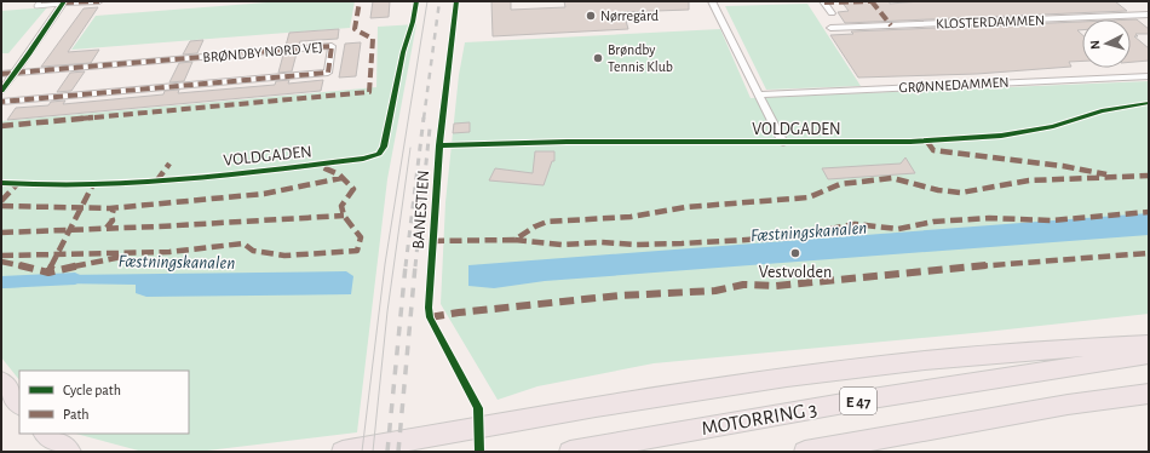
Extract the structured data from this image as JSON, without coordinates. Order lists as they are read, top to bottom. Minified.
{"streets":{"highway":["E 47","MOTORRING 3"],"street":["KLOSTERDAMMEN","BRØNDBY NORD VEJ","GRØNNEDAMMEN"],"cycle path":["VOLDGADEN","BANESTIEN"]},"water":["Fæstningskanalen"],"places":["Nørregård","Brøndby Tennis Klub","Vestvolden"],"legend":["Cycle path","Path"],"north":"left"}
